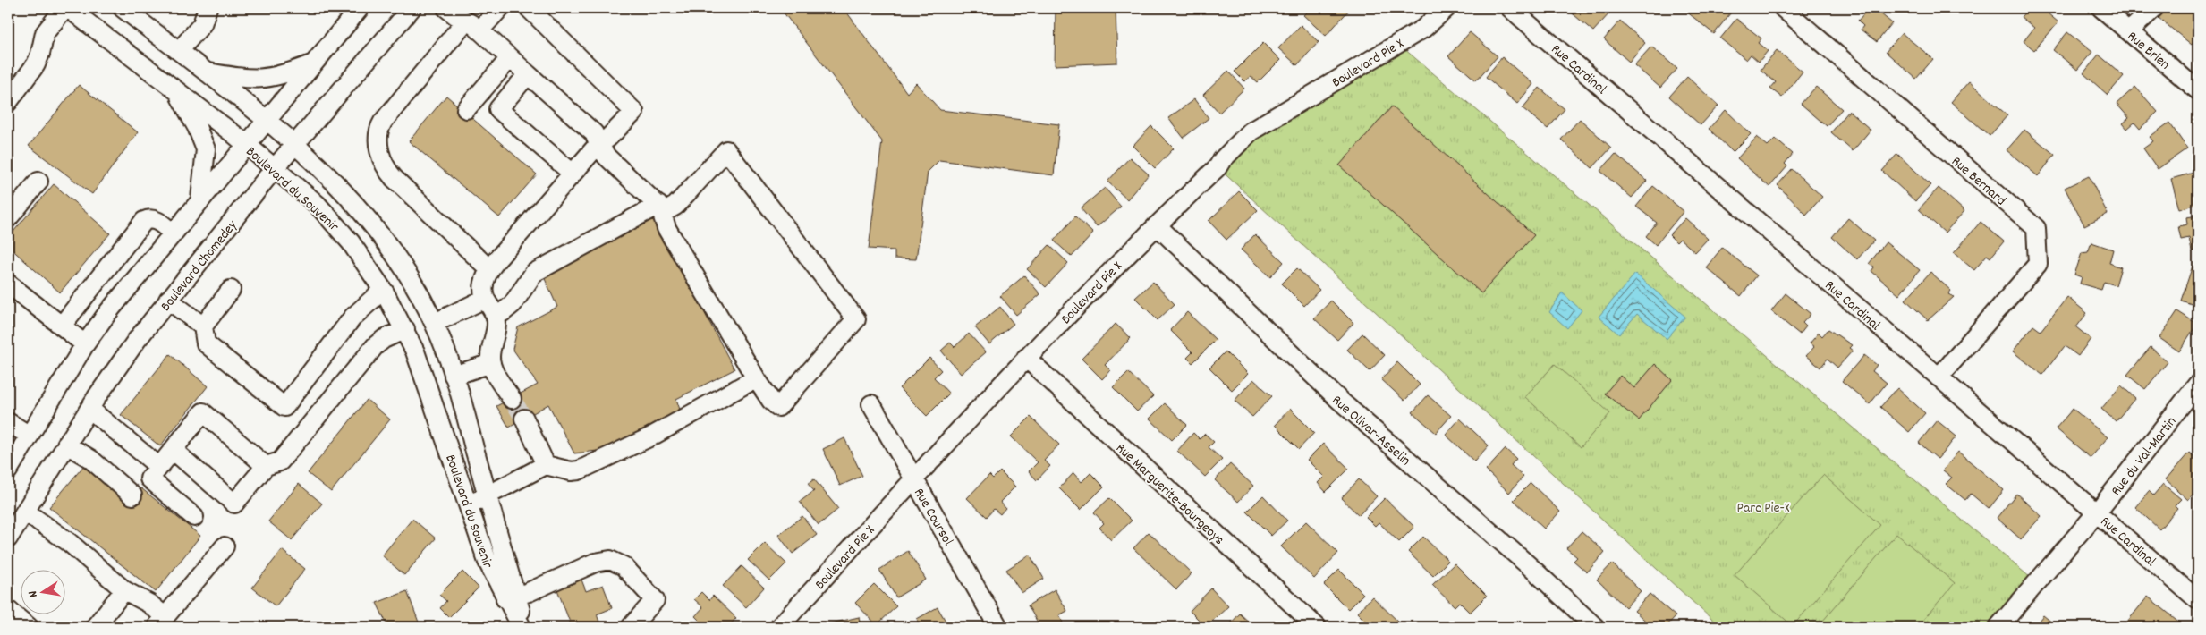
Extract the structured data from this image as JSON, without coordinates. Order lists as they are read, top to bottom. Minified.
{"streets":{"street":["Rue Brien","Boulevard Pie X","Rue Cardinal","Rue Bernard","Boulevard du Souvenir","Boulevard Chomedey","Rue Olivar-Asselin","Rue du Val-Martin","Rue Marguerite-Bourgeoys","Rue Coursol"]},"crossings":[["Boulevard Pie X","Rue Olivar-Asselin"],["Boulevard Pie X","Rue Marguerite-Bourgeoys"],["Boulevard Pie X","Rue Coursol"],["Rue Cardinal","Rue Bernard"],["Rue Cardinal","Rue du Val-Martin"],["Boulevard du Souvenir","Boulevard Chomedey"]],"parks":["Parc Pie-X"],"north":"left"}
